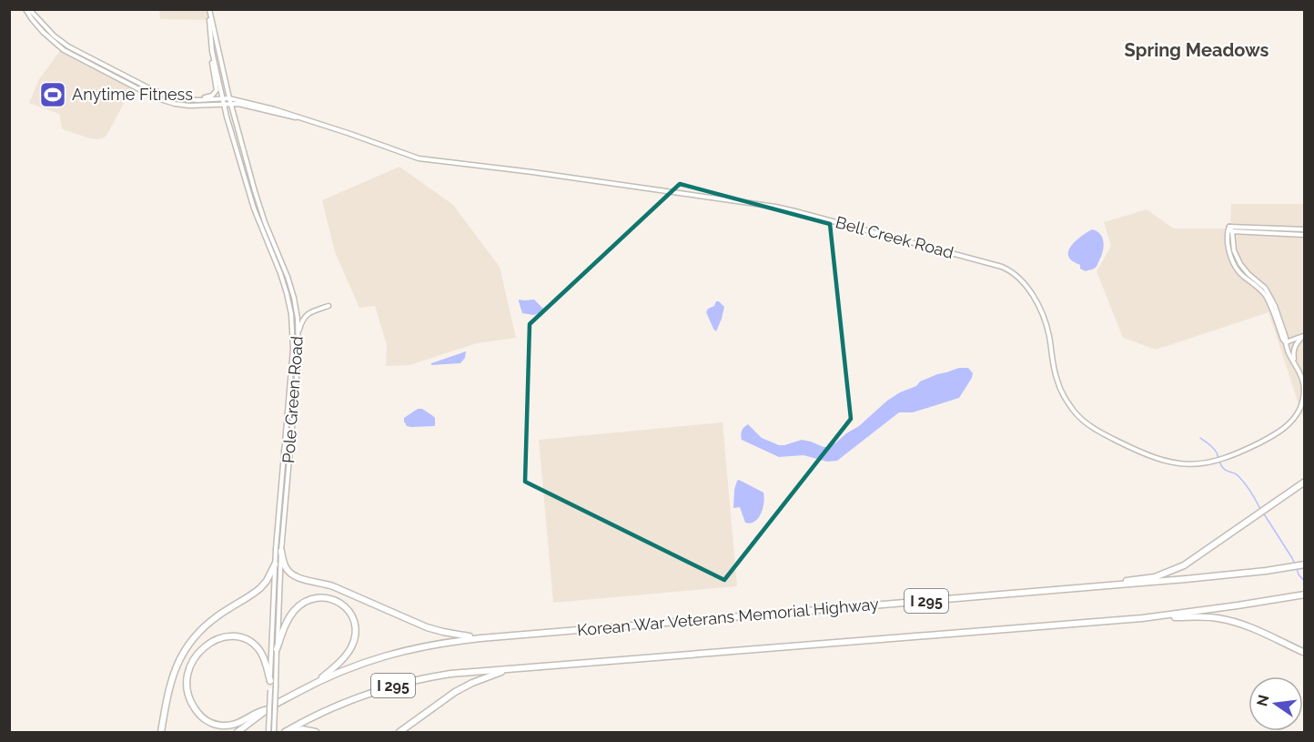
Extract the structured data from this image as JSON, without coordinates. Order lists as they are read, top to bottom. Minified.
{"streets":{"highway":["I 295","Korean War Veterans Memorial Highway"],"street":["Bell Creek Road","Pole Green Road"]},"crossings":[["Bell Creek Road","Pole Green Road"]],"districts":["Spring Meadows"],"places":{"sports":["Anytime Fitness"]},"north":"left"}
